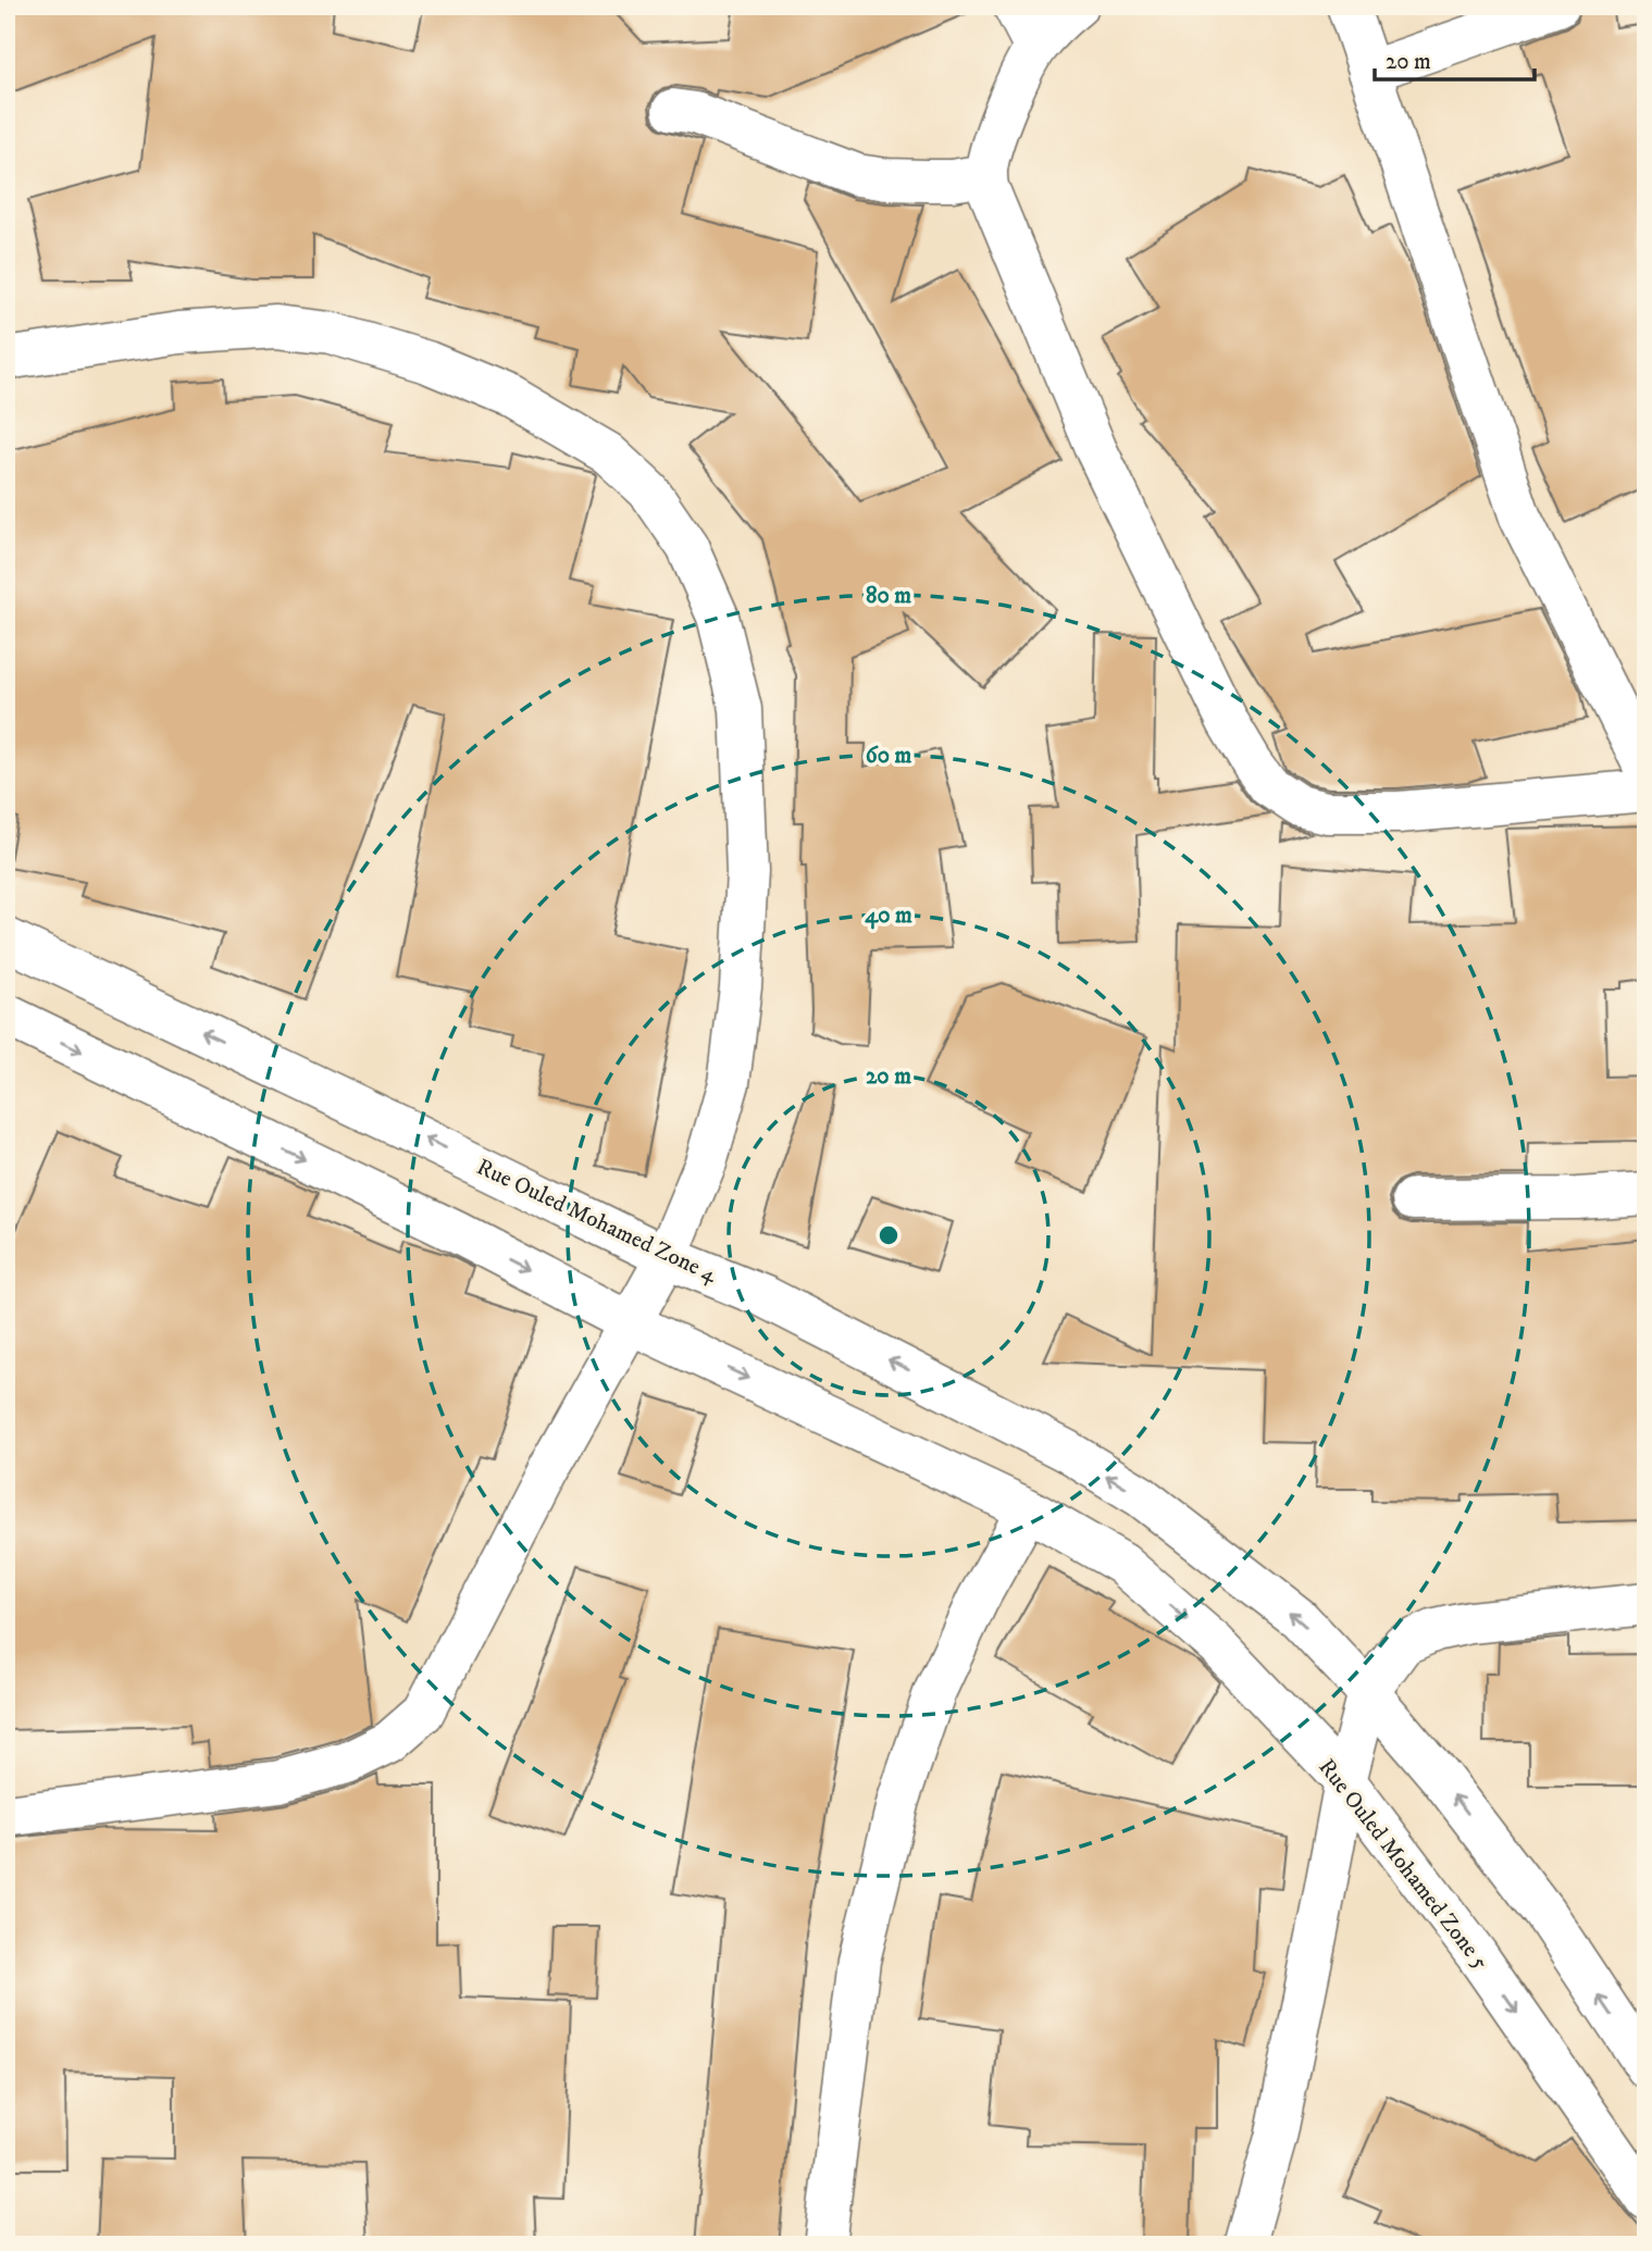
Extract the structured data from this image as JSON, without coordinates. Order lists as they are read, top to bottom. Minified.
{"streets":{"street":["Rue Ouled Mohamed Zone 4","Rue Ouled Mohamed Zone 5"]},"scale_bar":"20 m","rings":["80 m","60 m","40 m","20 m"]}
